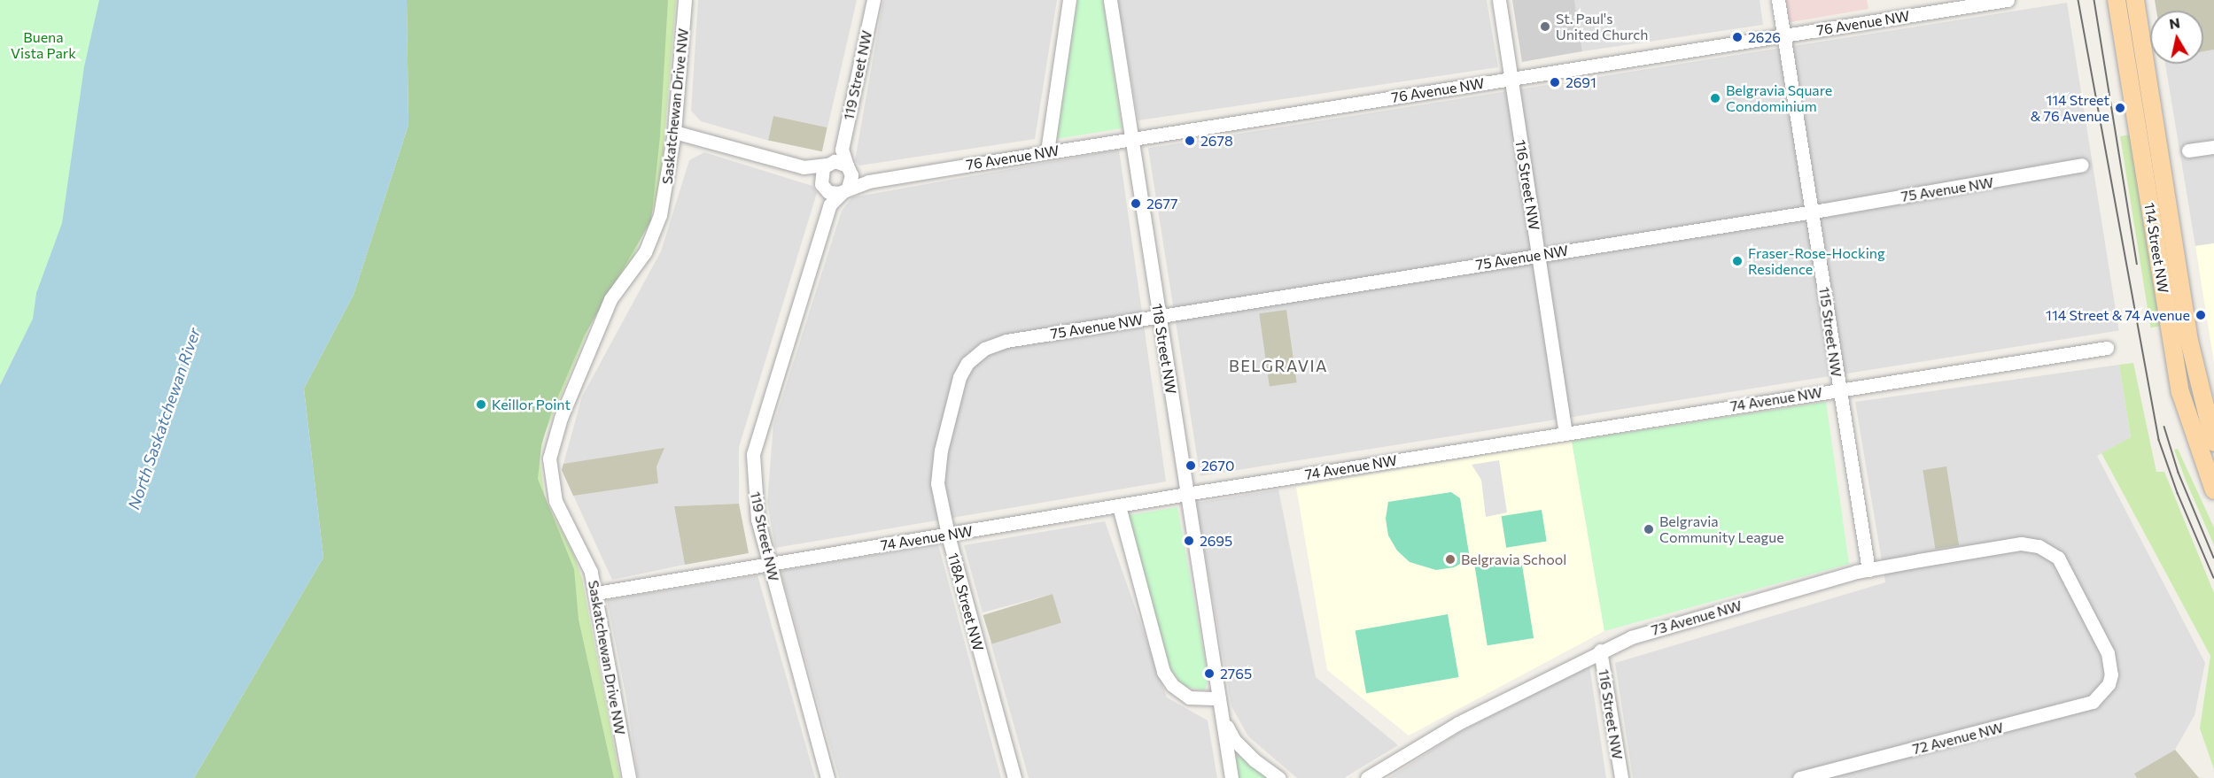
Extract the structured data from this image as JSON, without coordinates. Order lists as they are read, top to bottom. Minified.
{"streets":{"main road":["114 Street NW"],"street":["76 Avenue NW","119 Street NW","Saskatchewan Drive NW","116 Street NW","75 Avenue NW","115 Street NW","118 Street NW","74 Avenue NW","118A Street NW","73 Avenue NW","72 Avenue NW"]},"crossings":[["76 Avenue NW","119 Street NW"],["76 Avenue NW","116 Street NW"],["76 Avenue NW","115 Street NW"],["76 Avenue NW","118 Street NW"],["119 Street NW","74 Avenue NW"],["Saskatchewan Drive NW","74 Avenue NW"],["116 Street NW","75 Avenue NW"],["116 Street NW","74 Avenue NW"],["116 Street NW","73 Avenue NW"],["75 Avenue NW","115 Street NW"],["75 Avenue NW","118 Street NW"],["75 Avenue NW","118A Street NW"],["115 Street NW","74 Avenue NW"],["115 Street NW","73 Avenue NW"],["118 Street NW","74 Avenue NW"],["74 Avenue NW","118A Street NW"],["73 Avenue NW","72 Avenue NW"]],"districts":["BELGRAVIA"],"water":["North Saskatchewan River"],"parks":["Buena Vista Park"],"places":["St. Paul's United Church","2626","2691","Belgravia Square Condominium","114 Street & 76 Avenue","2678","2677","Fraser-Rose-Hocking Residence","114 Street & 74 Avenue","Keillor Point","2670","Belgravia Community League","2695","Belgravia School","2765"],"north":"top"}
